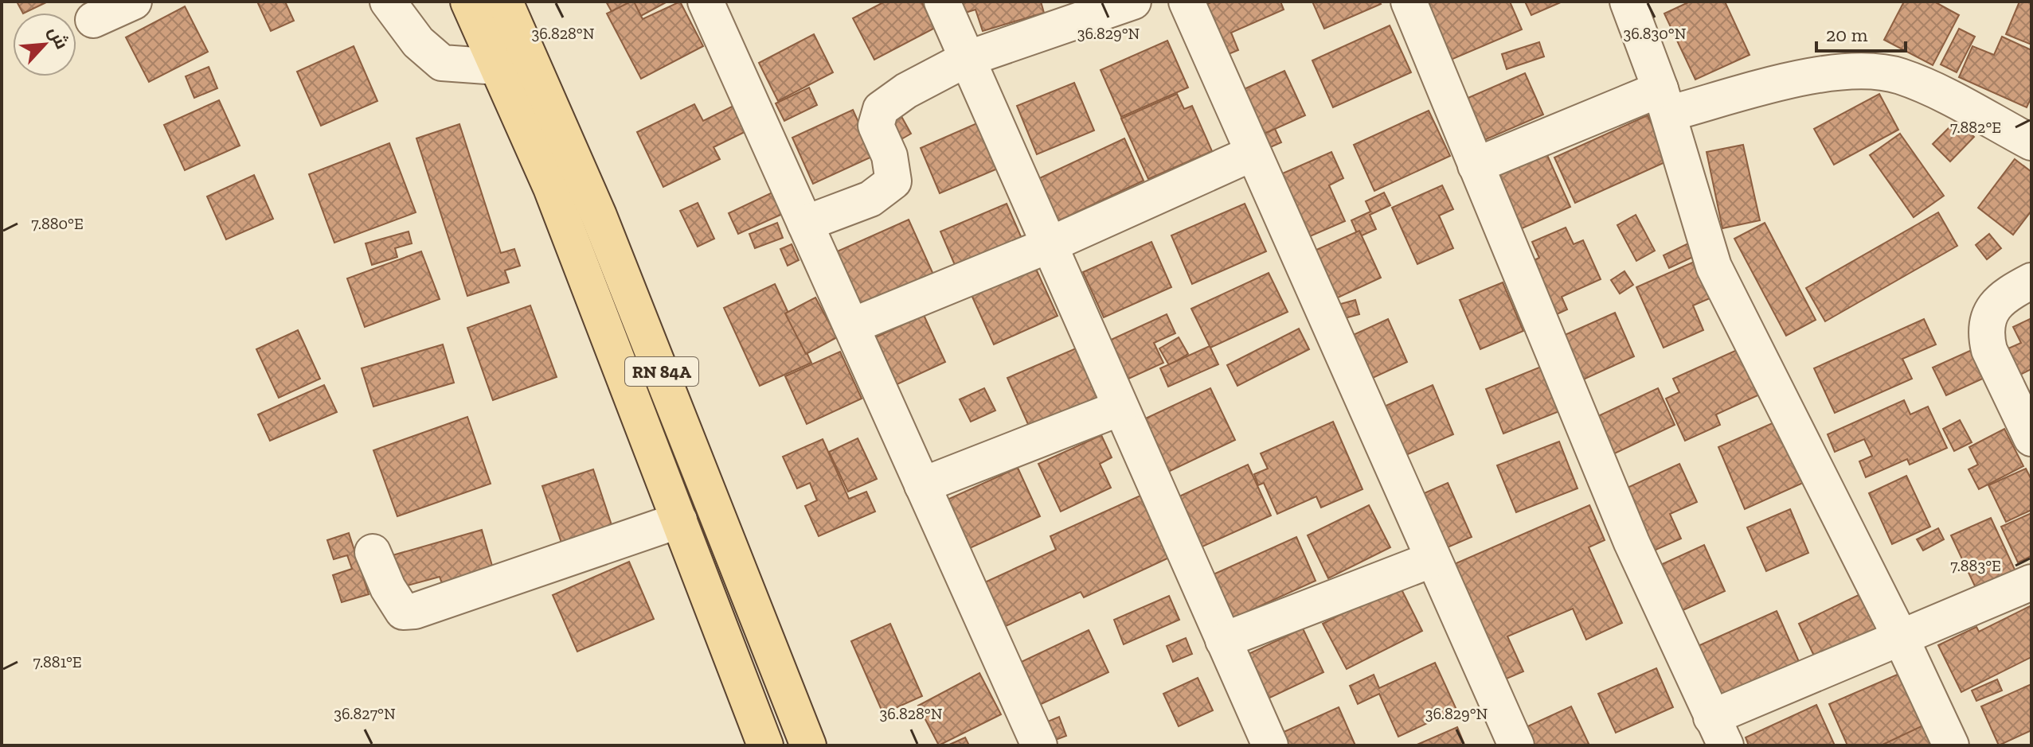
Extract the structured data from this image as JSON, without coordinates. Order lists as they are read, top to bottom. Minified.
{"streets":{"main road":["RN 84A"]},"scale_bar":"20 m","north":"top right","coordinates":["36.828°N","36.829°N","36.830°N","7.882°E","7.880°E","7.883°E","7.881°E","36.827°N"]}
